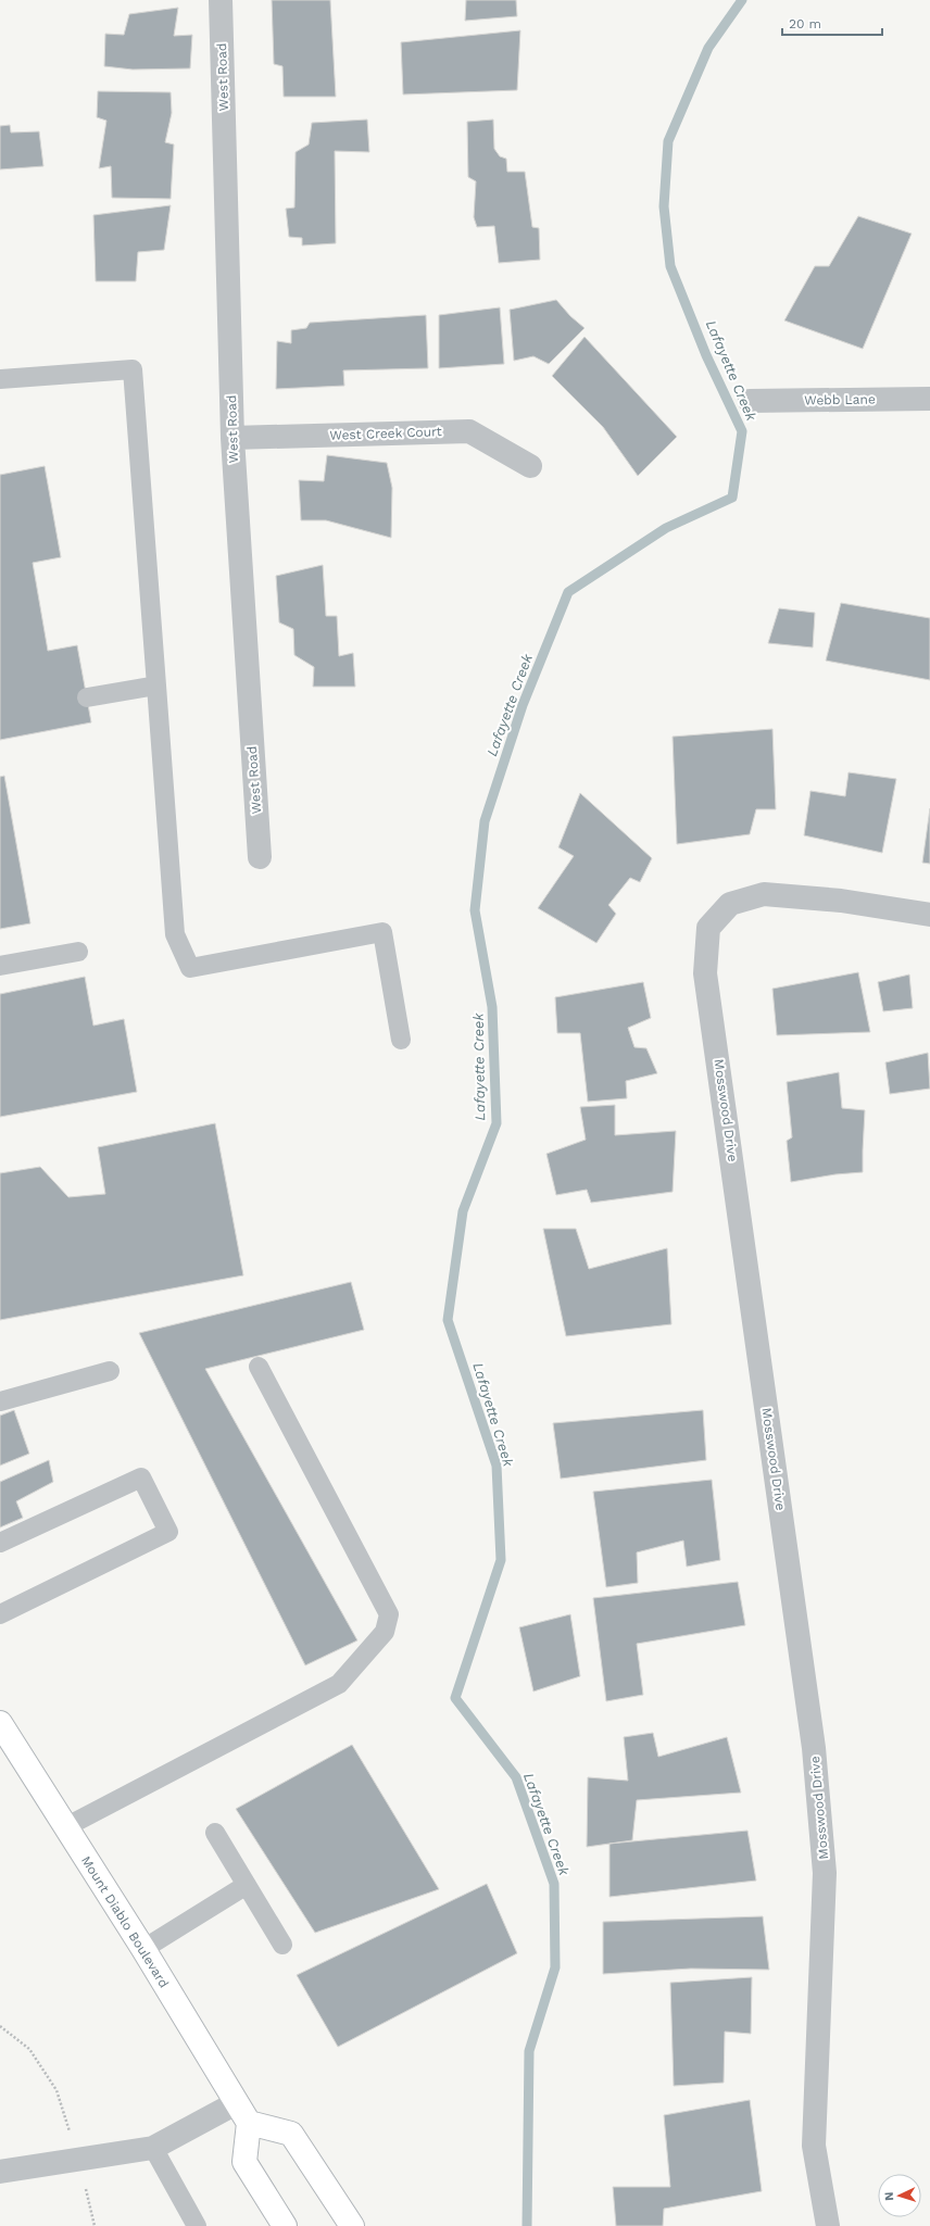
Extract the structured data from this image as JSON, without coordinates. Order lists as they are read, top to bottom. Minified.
{"streets":{"main road":["Mount Diablo Boulevard"],"street":["West Road","Webb Lane","West Creek Court","Mosswood Drive"]},"crossings":[["West Road","West Creek Court"]],"water":["Lafayette Creek"],"scale_bar":"20 m","north":"left"}
